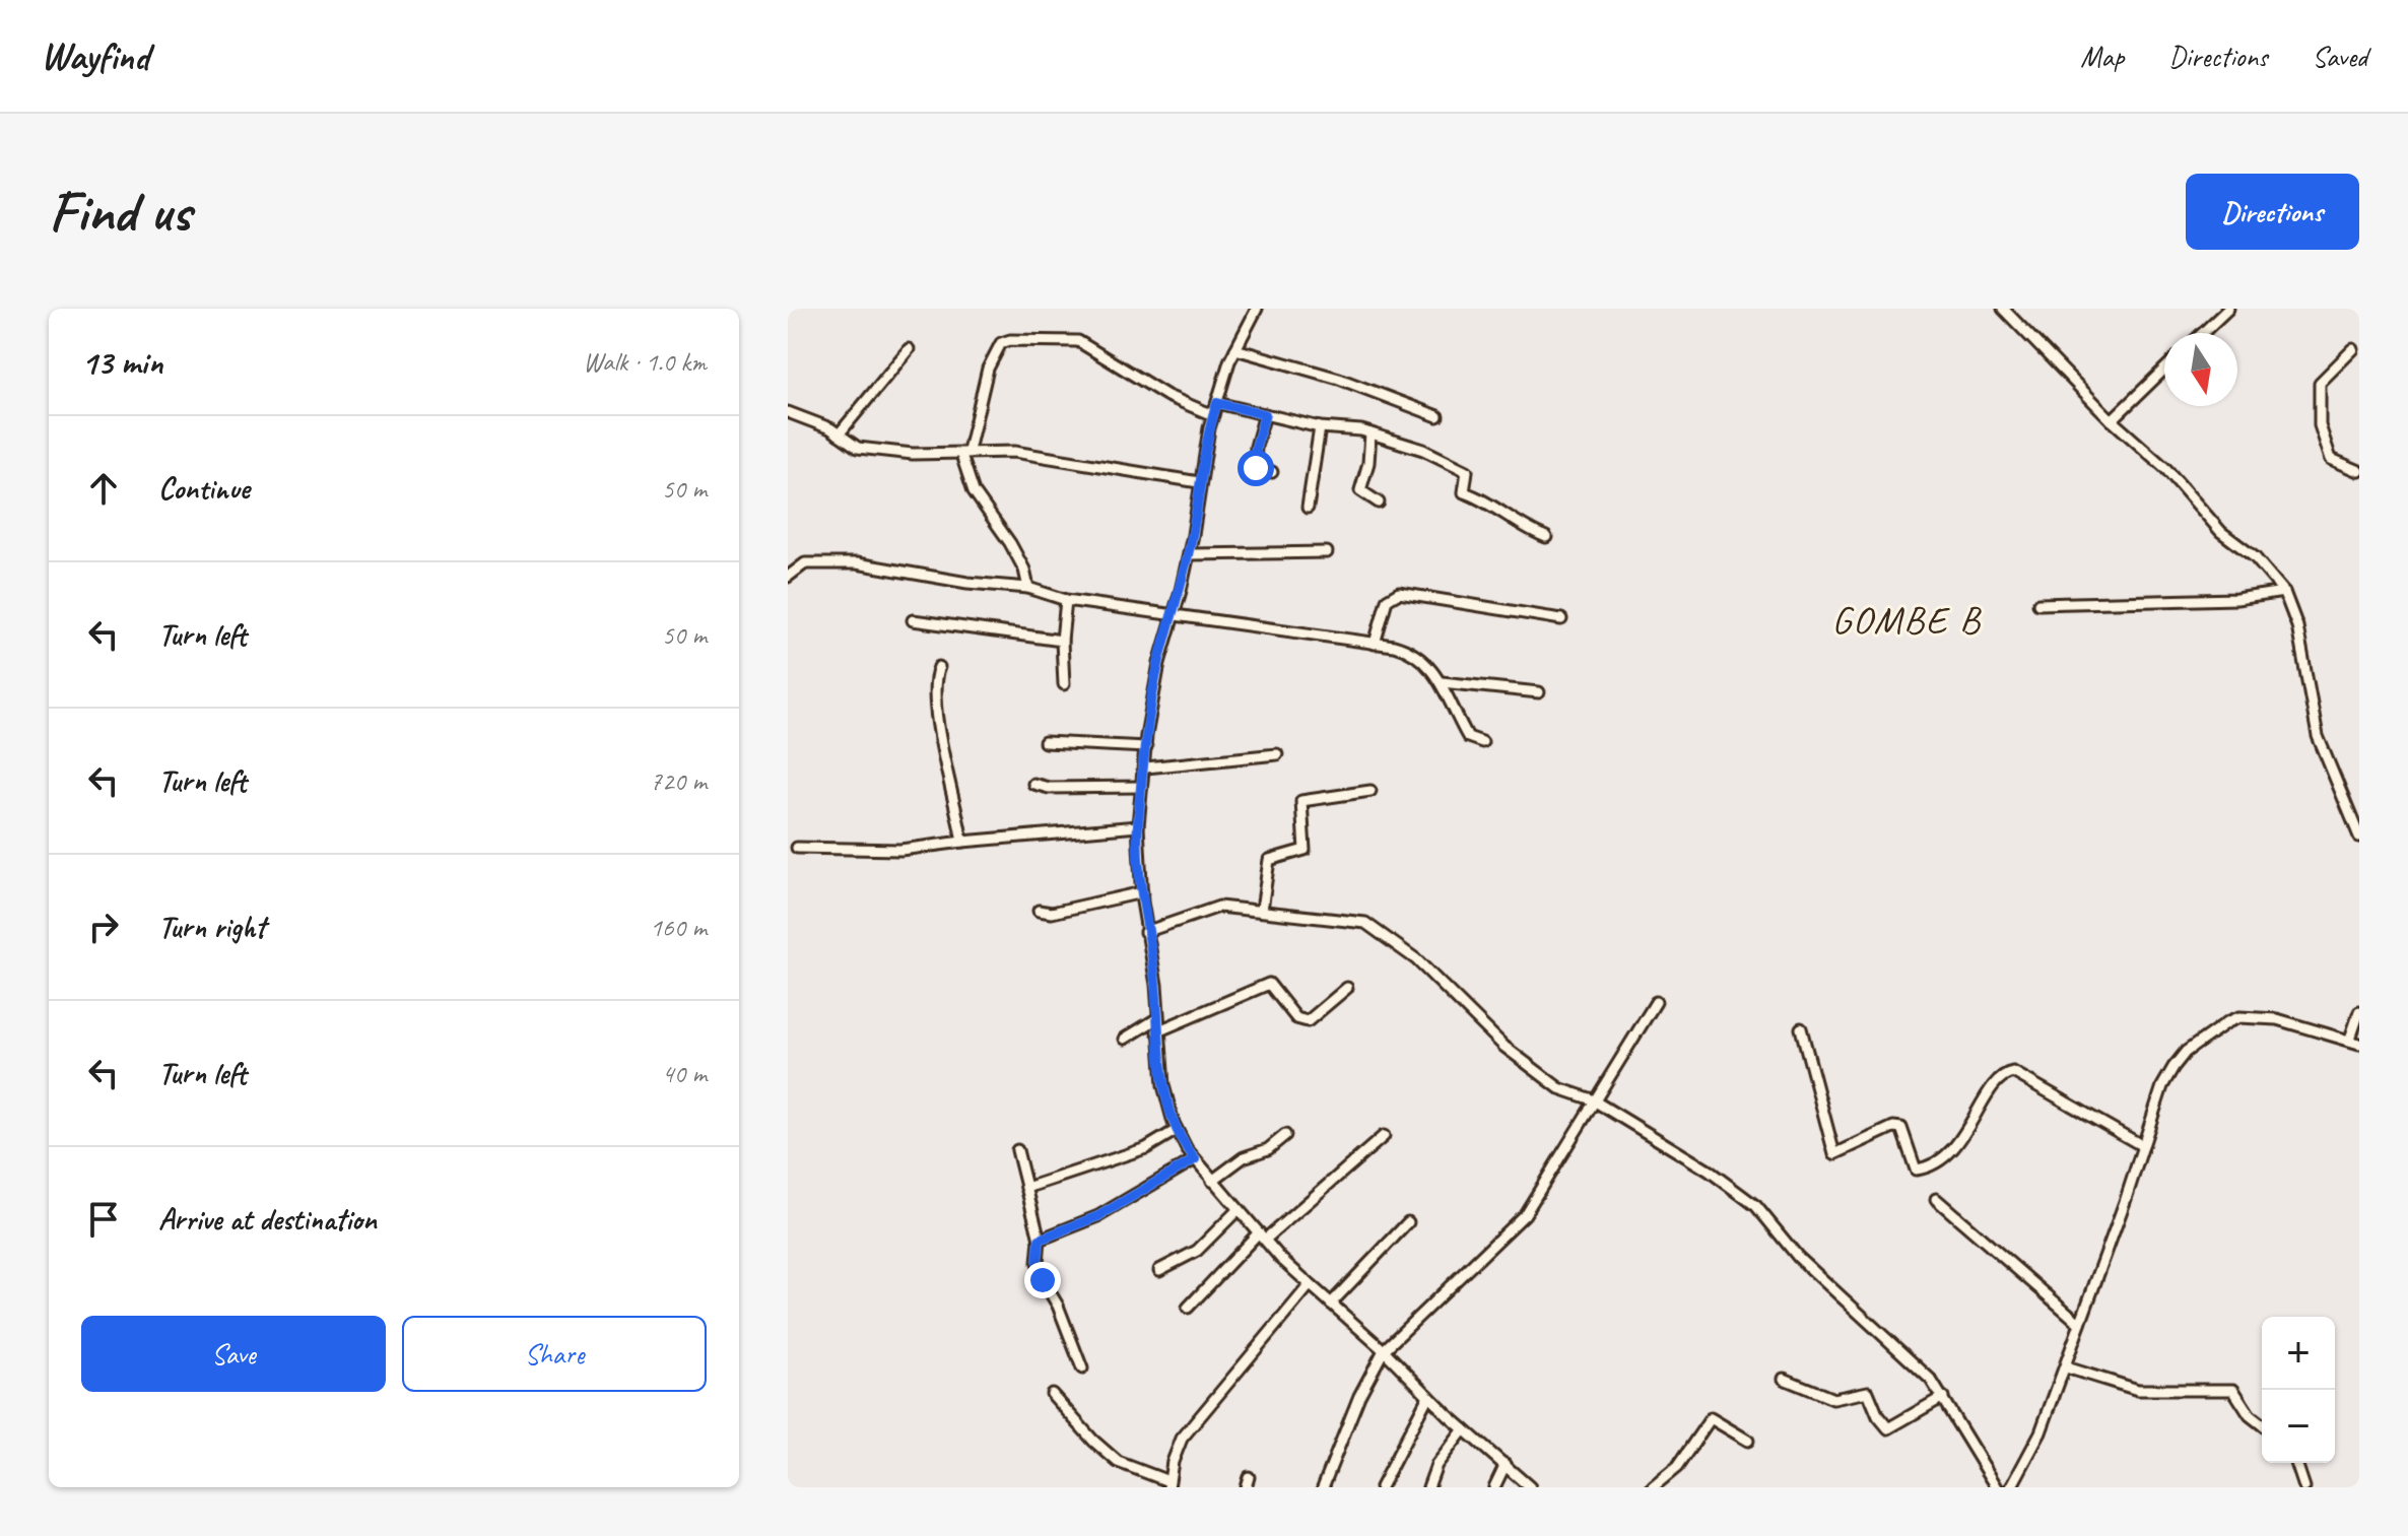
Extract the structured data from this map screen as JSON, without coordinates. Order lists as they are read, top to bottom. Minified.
{"districts":["GOMBE B"],"north":"bottom","page":{"header":"Wayfind","nav":["Map","Directions","Saved"],"buttons":["Directions",["Save","Share"]],"title":"Find us","heading":["13 min","Walk · 1.0 km"],"list":[["Continue","50 m"],["Turn left","50 m"],["Turn left","720 m"],["Turn right","160 m"],["Turn left","40 m"],"Arrive at destination"],"map_buttons":["+","−"]}}
